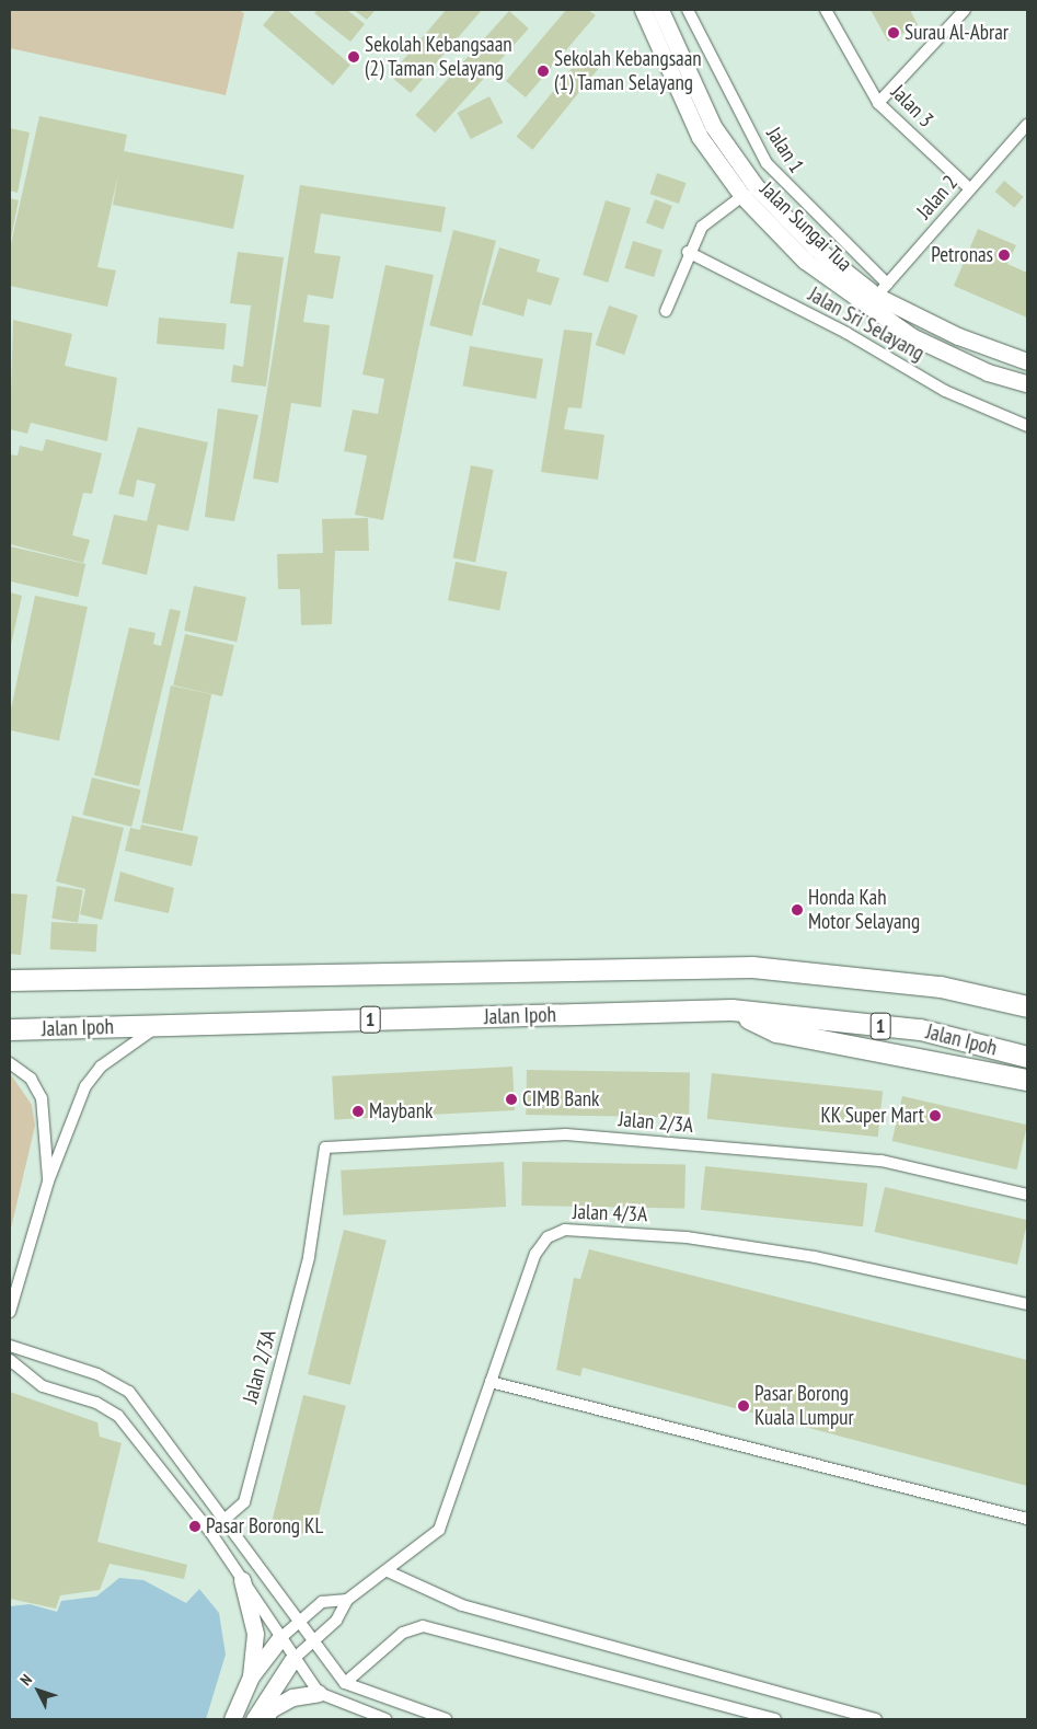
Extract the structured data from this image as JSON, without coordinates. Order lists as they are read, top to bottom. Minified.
{"streets":{"highway":["Jalan Ipoh","1"],"main road":["Jalan Sungai Tua"],"street":["Jalan 3","Jalan 1","Jalan 2","Jalan Sri Selayang","Jalan 2/3A","Jalan 4/3A"]},"crossings":[["Jalan 3","Jalan 2"],["Jalan 1","Jalan 2"],["Jalan 1","Jalan Sungai Tua"],["Jalan 2","Jalan Sungai Tua"]],"places":["Surau Al-Abrar","Sekolah Kebangsaan (2) Taman Selayang","Sekolah Kebangsaan (1) Taman Selayang","Petronas","Honda Kah Motor Selayang","CIMB Bank","Maybank","KK Super Mart","Pasar Borong Kuala Lumpur","Pasar Borong KL"],"north":"top left"}
